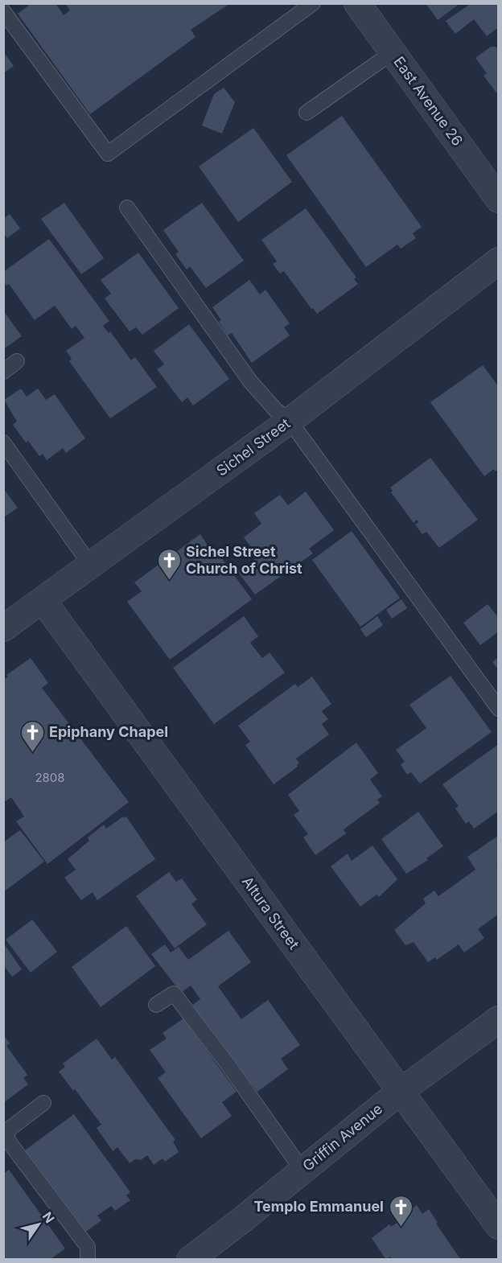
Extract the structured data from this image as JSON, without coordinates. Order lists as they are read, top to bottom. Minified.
{"streets":{"street":["East Avenue 26","Sichel Street","Altura Street","Griffin Avenue"]},"crossings":[["Sichel Street","Altura Street"],["Altura Street","Griffin Avenue"]],"places":{"church":["Sichel Street Church of Christ","Epiphany Chapel","Templo Emmanuel"]},"house_numbers":["2808"],"north":"top right"}
